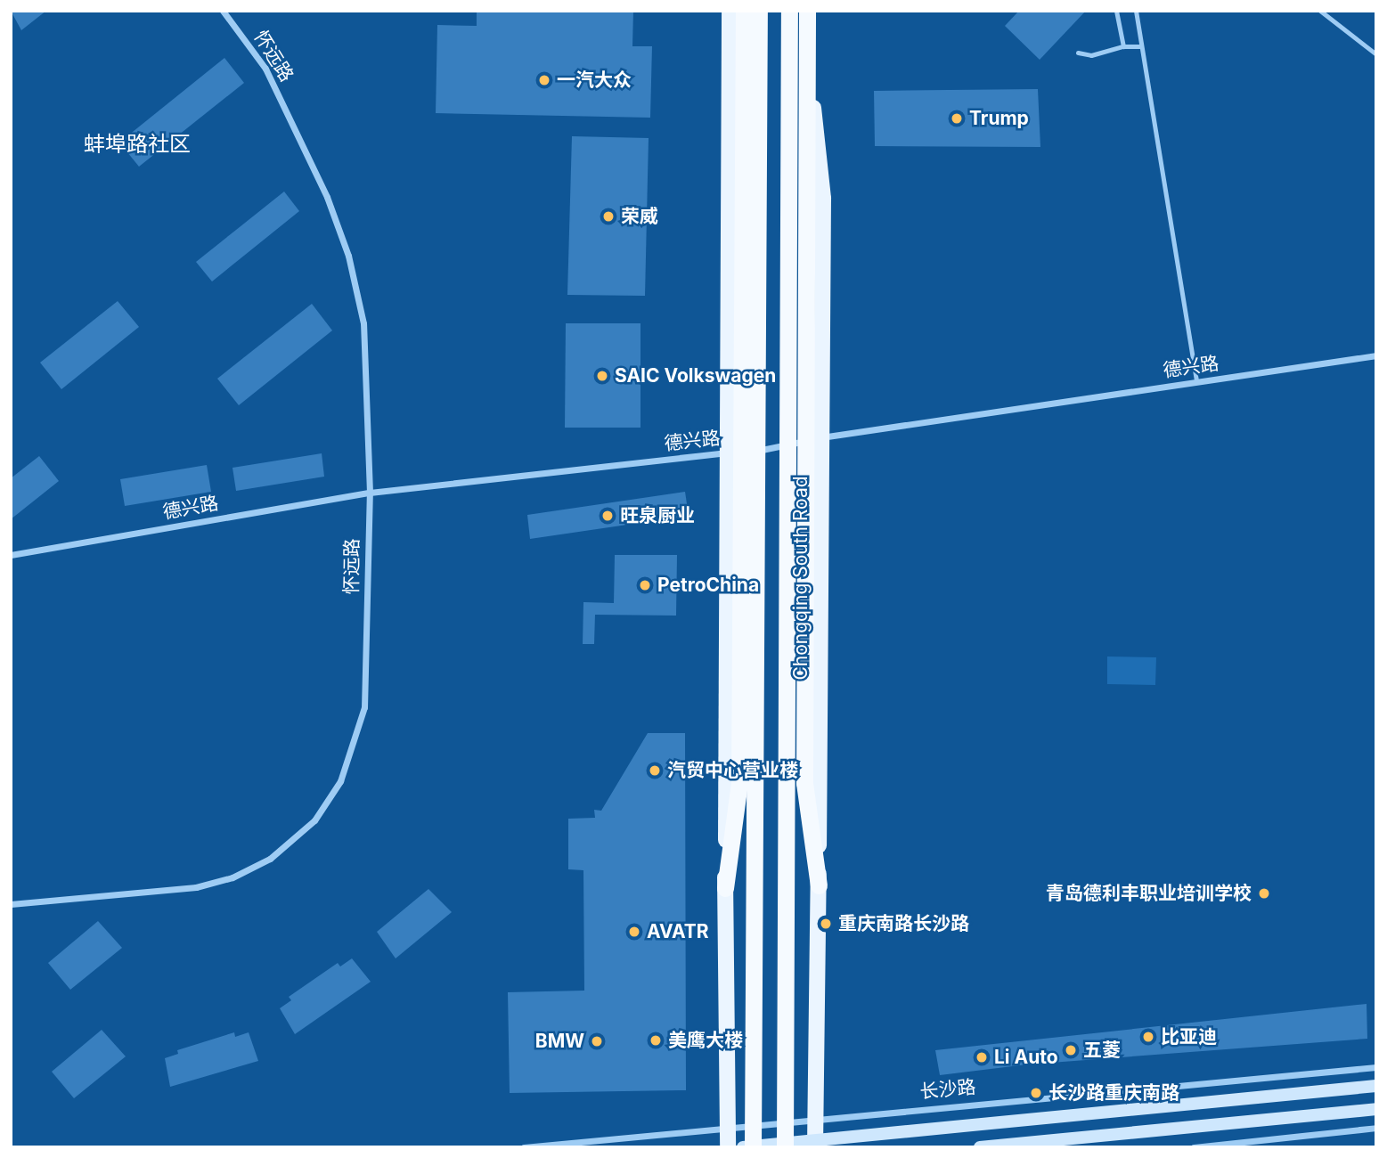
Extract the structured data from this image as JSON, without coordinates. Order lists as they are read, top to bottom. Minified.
{"streets":{"main road":["Chongqing South Road","长沙路"],"street":["怀远路","德兴路"]},"crossings":[["怀远路","德兴路"],["德兴路","Chongqing South Road"],["Chongqing South Road","长沙路"]],"districts":["蚌埠路社区"],"places":["一汽大众","Trump","荣威","SAIC Volkswagen","旺泉厨业","PetroChina","汽贸中心营业楼","青岛德利丰职业培训学校","重庆南路长沙路","AVATR","比亚迪","美鹰大楼","BMW","五菱","Li Auto","长沙路重庆南路"]}
